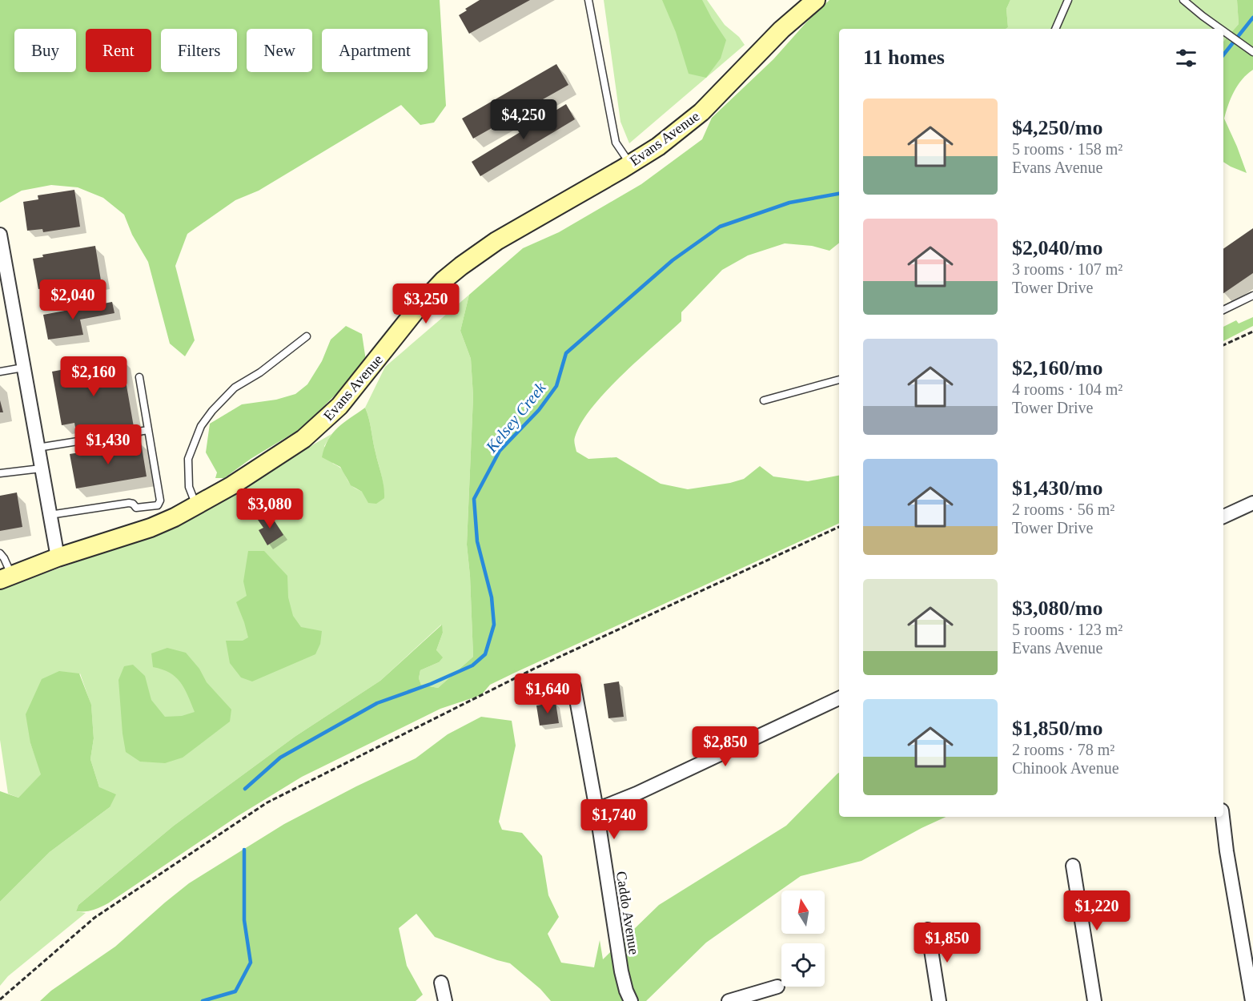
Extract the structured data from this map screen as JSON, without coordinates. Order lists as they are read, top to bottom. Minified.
{"streets":{"street":["Evans Avenue","Caddo Avenue"]},"water":["Kelsey Creek"],"north":"top","page":{"chip":["Buy","Rent","Filters","New","Apartment"],"heading":"11 homes","list":[{"name":"$4,250/mo","note":"5 rooms · 158 m² · Evans Avenue"},{"name":"$2,040/mo","note":"3 rooms · 107 m² · Tower Drive"},{"name":"$2,160/mo","note":"4 rooms · 104 m² · Tower Drive"},{"name":"$1,430/mo","note":"2 rooms · 56 m² · Tower Drive"},{"name":"$3,080/mo","note":"5 rooms · 123 m² · Evans Avenue"},{"name":"$1,850/mo","note":"2 rooms · 78 m² · Chinook Avenue"}],"price":["$4,250","$2,040","$3,250","$2,160","$1,430","$3,080","$1,640","$2,850","$1,740","$1,220","$1,850"]}}
